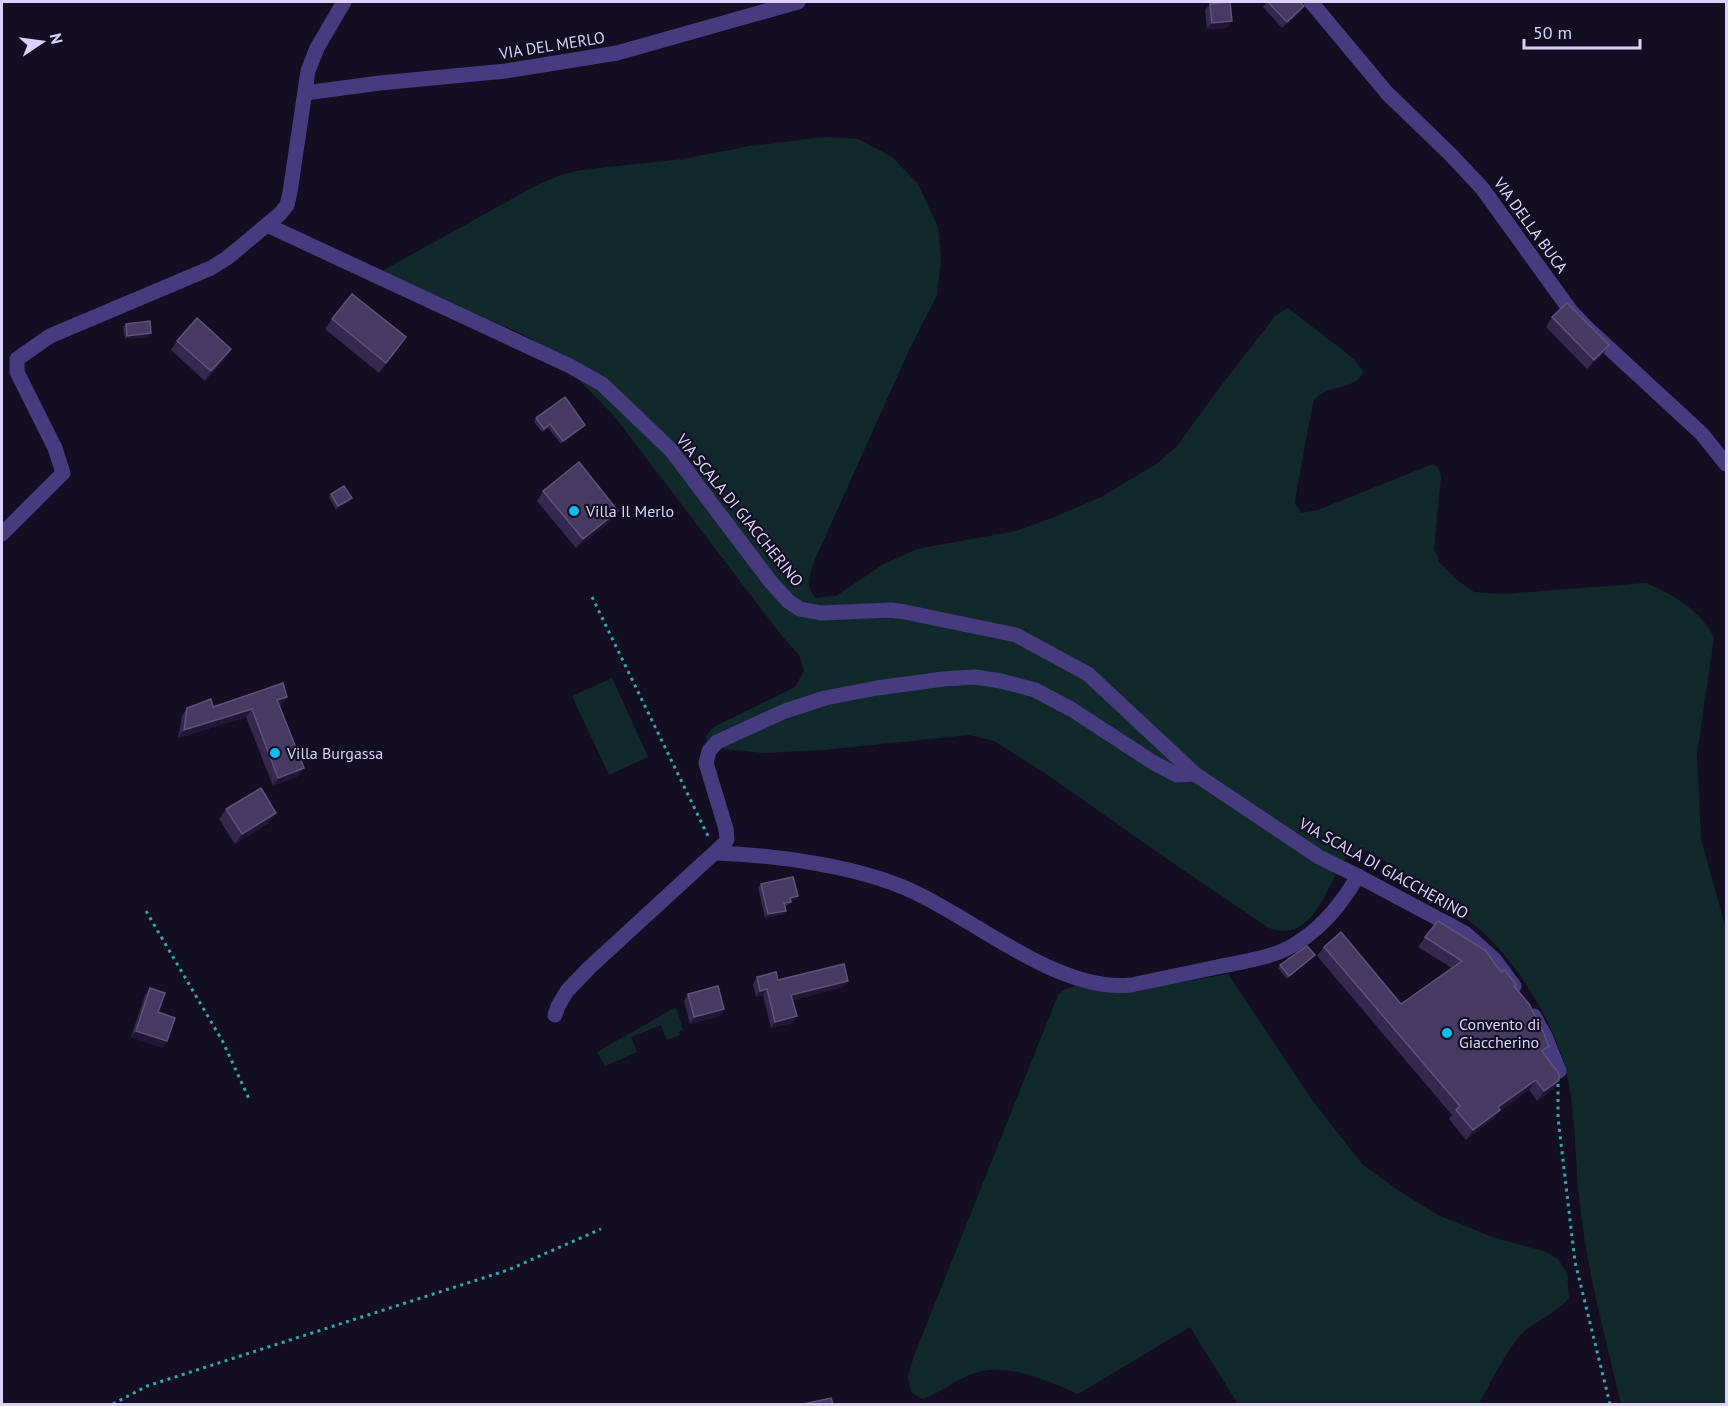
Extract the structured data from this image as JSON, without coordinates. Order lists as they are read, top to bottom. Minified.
{"streets":{"street":["VIA DEL MERLO","VIA DELLA BUCA","VIA SCALA DI GIACCHERINO"]},"places":["Villa Il Merlo","Villa Burgassa","Convento di Giaccherino"],"scale_bar":"50 m","north":"right"}
